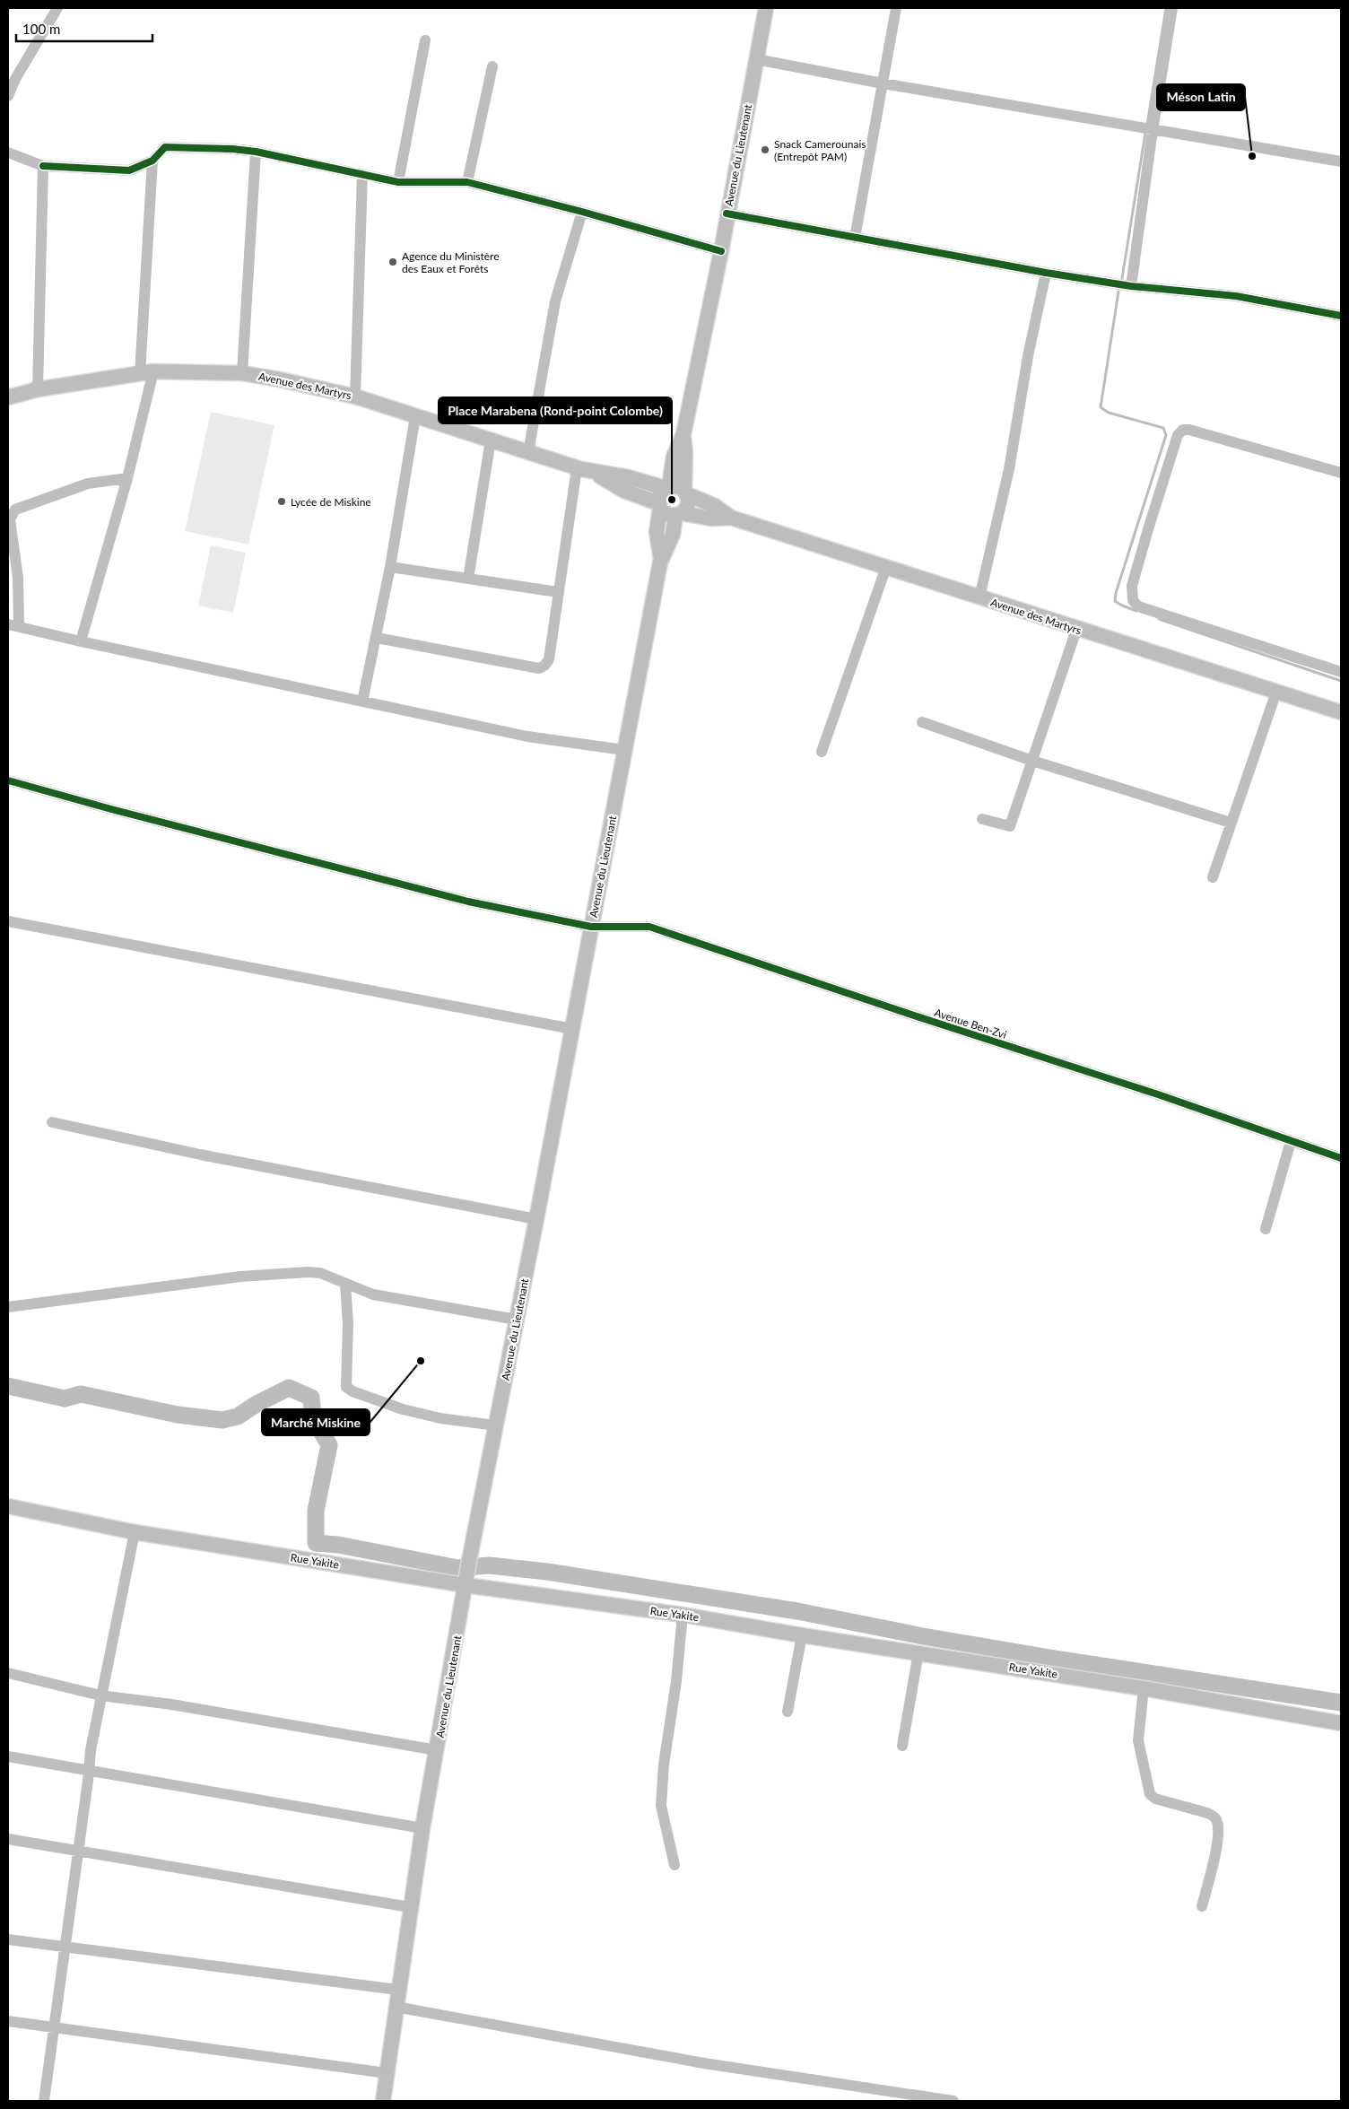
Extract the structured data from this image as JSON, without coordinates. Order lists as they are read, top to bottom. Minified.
{"streets":{"main road":["Avenue du Lieutenant","Avenue des Martyrs","Rue Yakite"],"street":["Avenue Ben-Zvi"]},"crossings":[["Avenue du Lieutenant","Avenue des Martyrs"],["Avenue du Lieutenant","Avenue Ben-Zvi"],["Avenue du Lieutenant","Rue Yakite"]],"places":["Snack Camerounais (Entrepôt PAM)","Méson Latin","Agence du Ministère des Eaux et Forêts","Place Marabena (Rond-point Colombe)","Lycée de Miskine","Marché Miskine"],"scale_bar":"100 m"}
